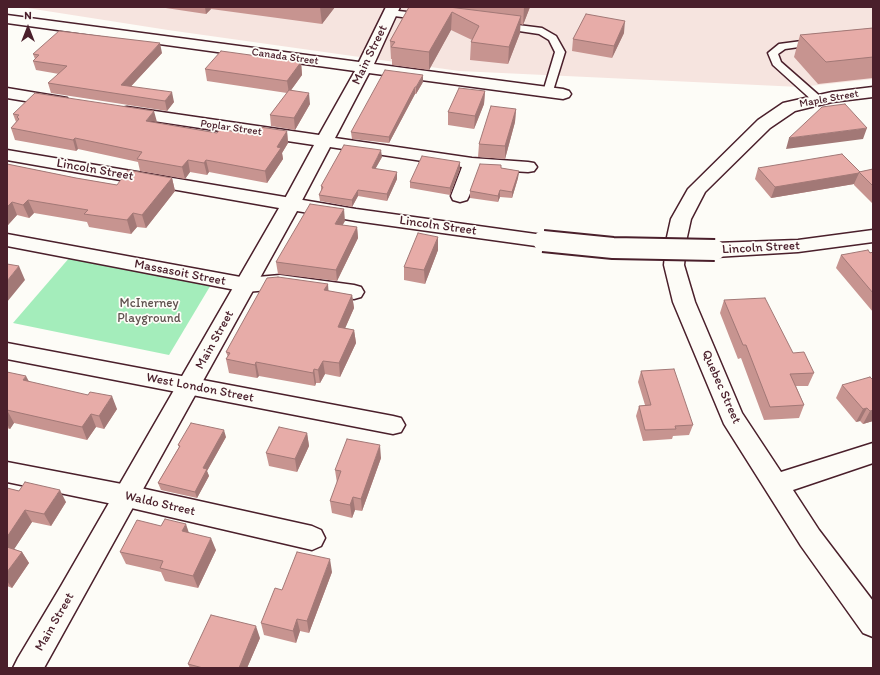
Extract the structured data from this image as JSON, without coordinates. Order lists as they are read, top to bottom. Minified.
{"streets":{"street":["Main Street","Canada Street","Maple Street","Poplar Street","Lincoln Street","Massasoit Street","Quebec Street","West London Street","Waldo Street"]},"crossings":[["Main Street","Canada Street"],["Main Street","Poplar Street"],["Main Street","Lincoln Street"],["Main Street","Massasoit Street"],["Main Street","West London Street"],["Main Street","Waldo Street"],["Maple Street","Quebec Street"]],"parks":["McInerney Playground"],"north":"top"}
